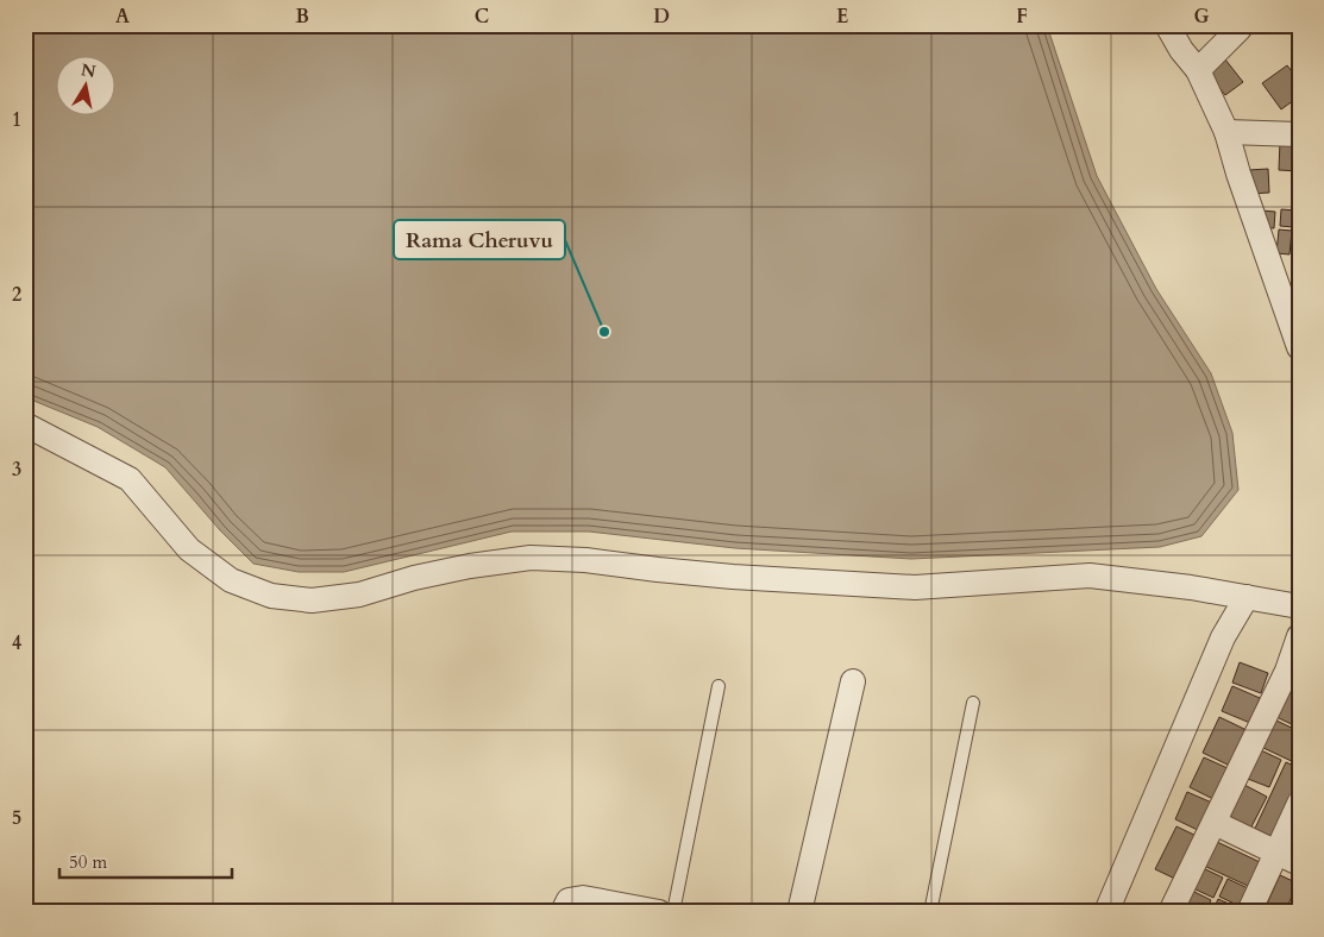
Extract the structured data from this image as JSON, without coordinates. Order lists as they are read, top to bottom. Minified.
{"places":["Rama Cheruvu"],"scale_bar":"50 m","north":"top","grid":{"columns":["A","B","C","D","E","F","G"],"rows":["1","2","3","4","5"]}}
